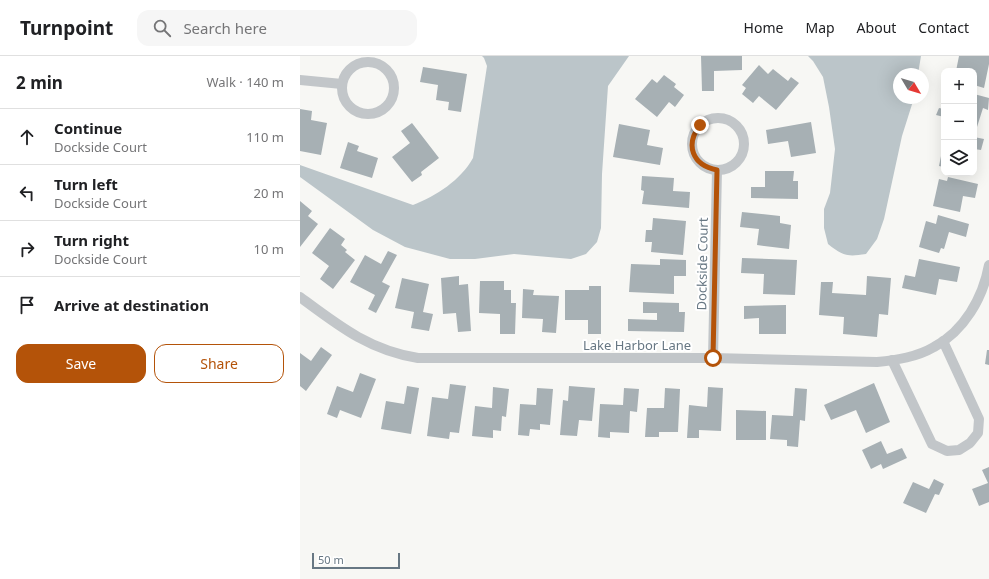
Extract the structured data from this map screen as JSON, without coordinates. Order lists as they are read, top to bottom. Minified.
{"streets":{"street":["Dockside Court","Lake Harbor Lane"]},"crossings":[["Dockside Court","Lake Harbor Lane"]],"scale_bar":"50 m","north":"bottom right","page":{"header":"Turnpoint","search":"Search here","nav":["Home","Map","About","Contact"],"heading":["2 min","Walk · 140 m"],"map_buttons":["+","−"],"list":[["Continue","Dockside Court","110 m"],["Turn left","Dockside Court","20 m"],["Turn right","Dockside Court","10 m"],"Arrive at destination"],"buttons":["Save","Share"],"scale":"50 m"}}
